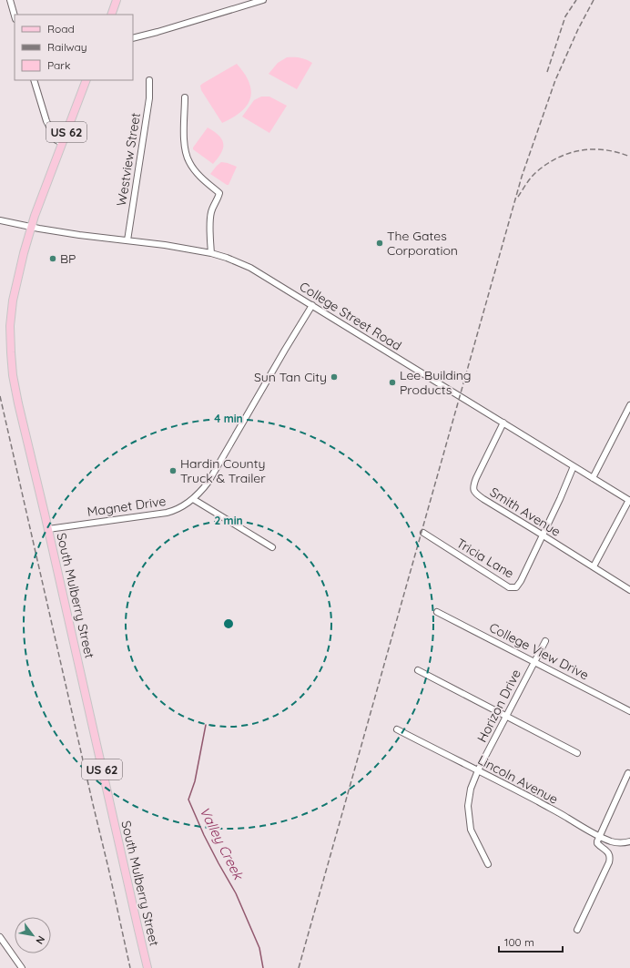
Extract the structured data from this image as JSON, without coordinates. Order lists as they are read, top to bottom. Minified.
{"streets":{"main road":["US 62","South Mulberry Street"],"street":["Westview Street","College Street Road","Magnet Drive","Smith Avenue","Tricia Lane","College View Drive","Horizon Drive","Lincoln Avenue"]},"crossings":[["US 62","College Street Road"],["US 62","South Mulberry Street"],["Westview Street","College Street Road"],["College Street Road","Magnet Drive"],["College Street Road","Smith Avenue"],["College Street Road","Tricia Lane"],["College Street Road","South Mulberry Street"],["Magnet Drive","South Mulberry Street"],["Smith Avenue","Tricia Lane"],["College View Drive","Horizon Drive"],["Horizon Drive","Lincoln Avenue"]],"water":["Valley Creek"],"places":["The Gates Corporation","BP","Sun Tan City","Lee Building Products","Hardin County Truck & Trailer"],"legend":["Road","Railway","Park"],"scale_bar":"100 m","north":"bottom right","rings":["4 min","2 min"]}
